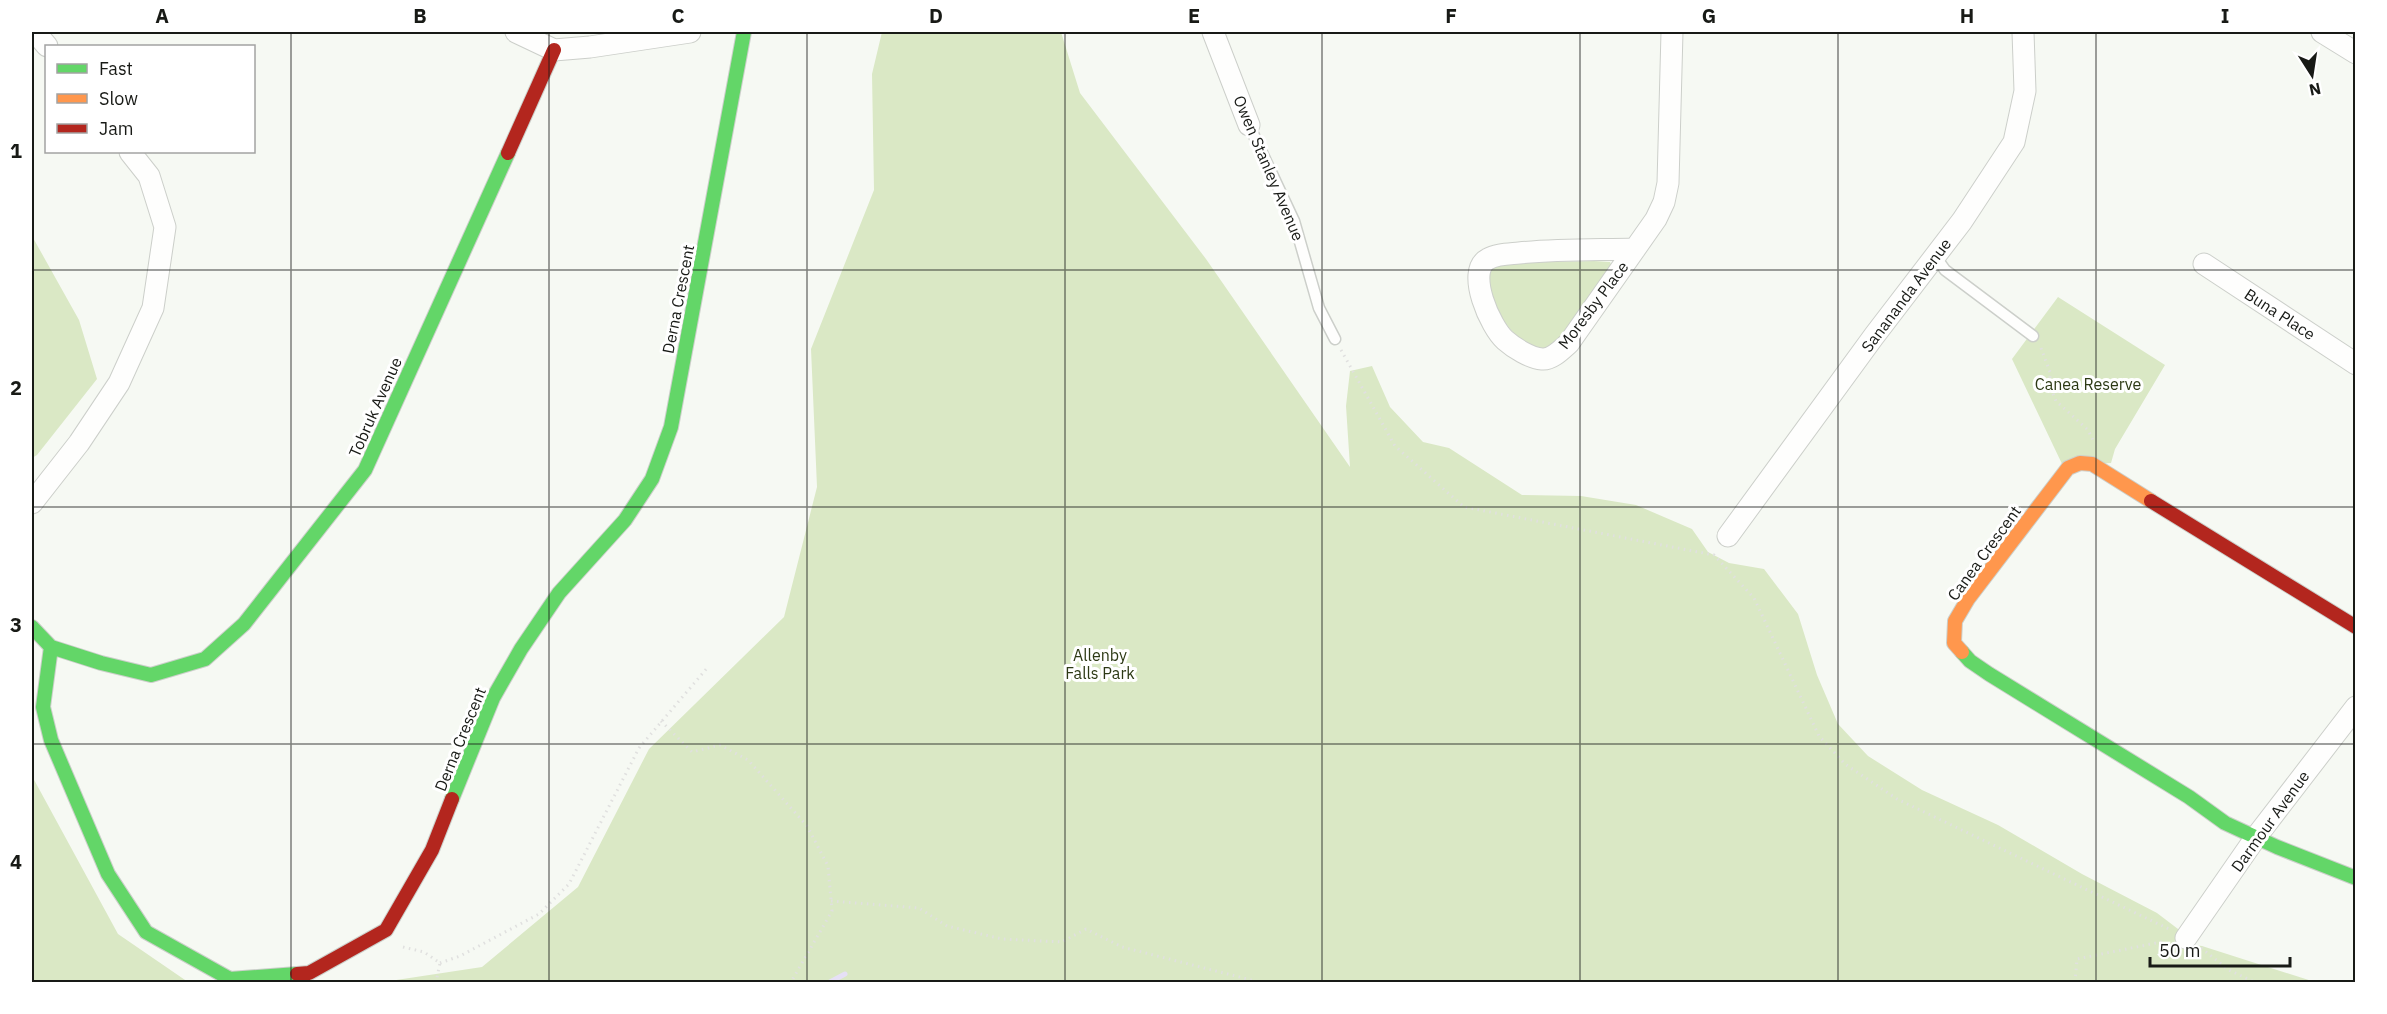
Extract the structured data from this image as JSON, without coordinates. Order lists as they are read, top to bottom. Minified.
{"streets":{"street":["Owen Stanley Avenue","Sanananda Avenue","Derna Crescent","Moresby Place","Buna Place","Tobruk Avenue","Canea Crescent","Darmour Avenue"]},"crossings":[["Derna Crescent","Tobruk Avenue"],["Canea Crescent","Darmour Avenue"]],"parks":["Canea Reserve","Allenby Falls Park"],"legend":["Fast","Slow","Jam"],"scale_bar":"50 m","north":"bottom","grid":{"columns":["A","B","C","D","E","F","G","H","I"],"rows":["1","2","3","4"]}}
